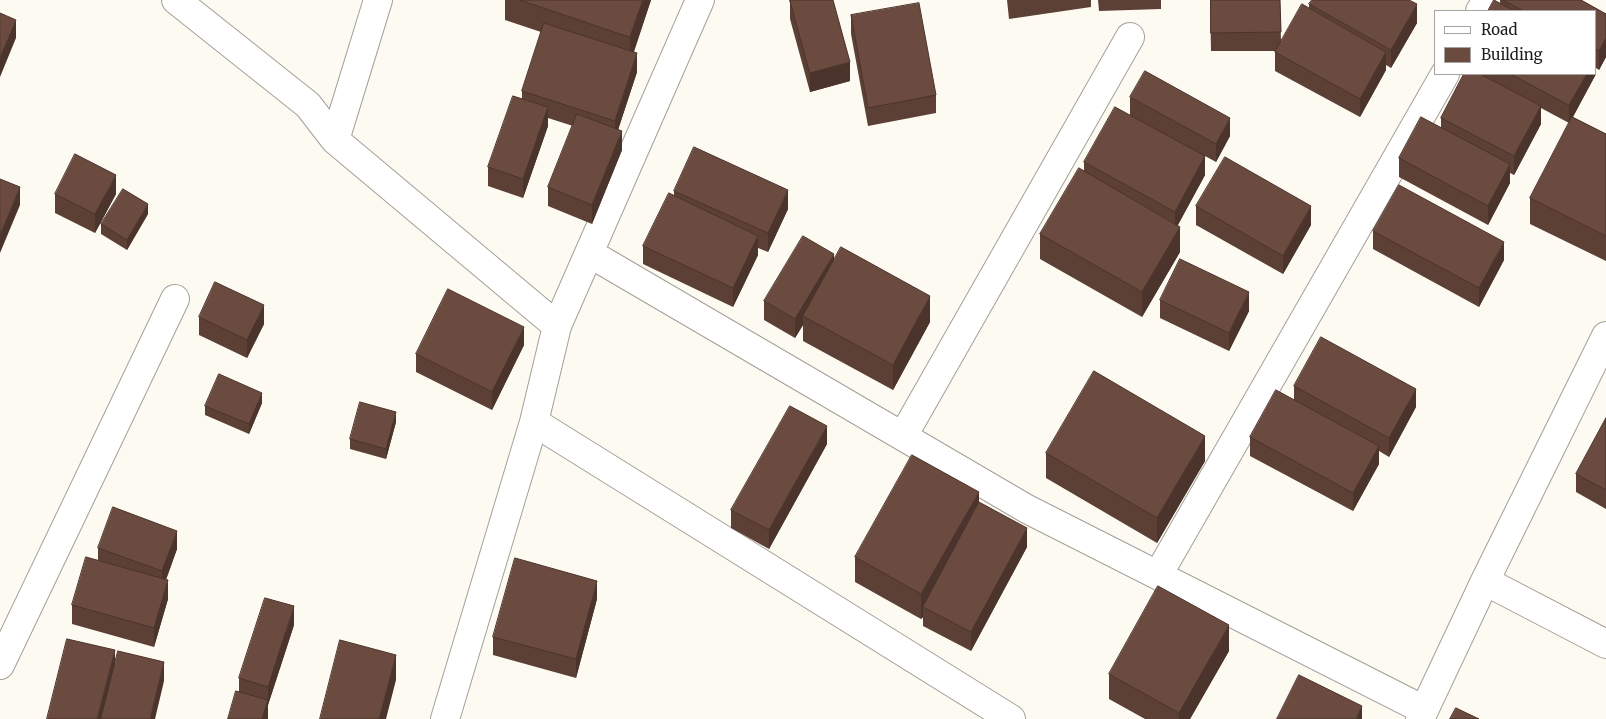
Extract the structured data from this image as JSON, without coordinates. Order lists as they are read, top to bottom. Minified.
{"legend":["Road","Building"]}
